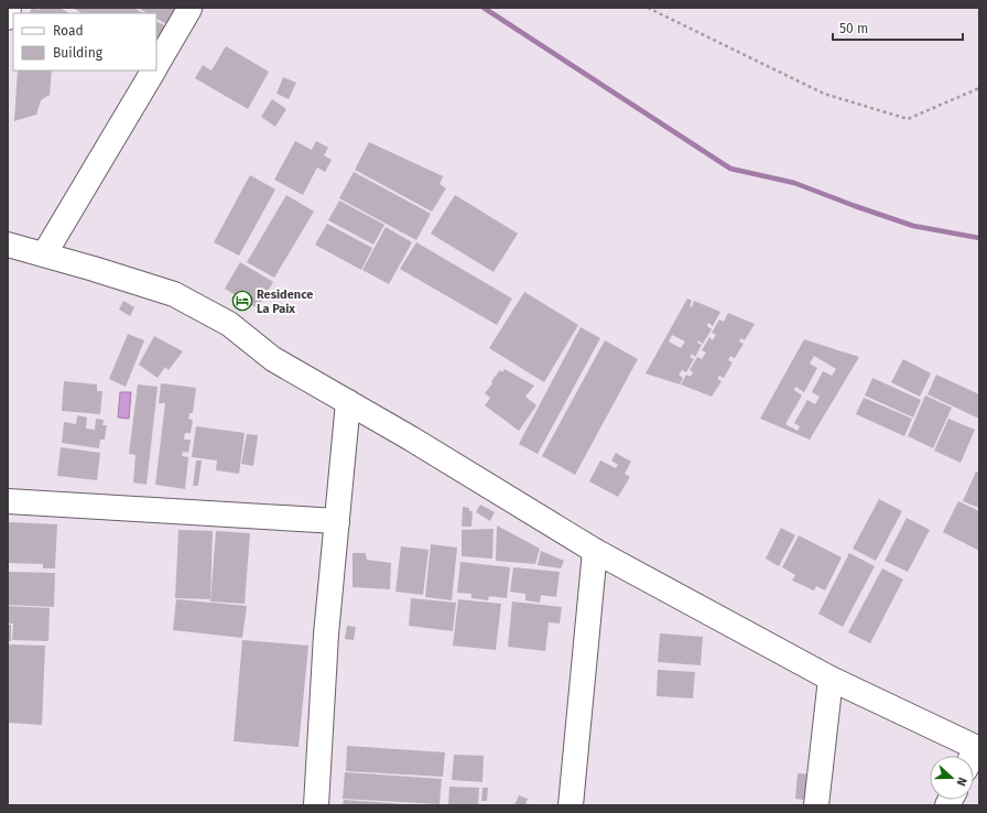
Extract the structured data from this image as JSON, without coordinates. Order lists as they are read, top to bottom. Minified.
{"places":{"hotel":["Residence La Paix"]},"legend":["Road","Building"],"scale_bar":"50 m","north":"right"}
